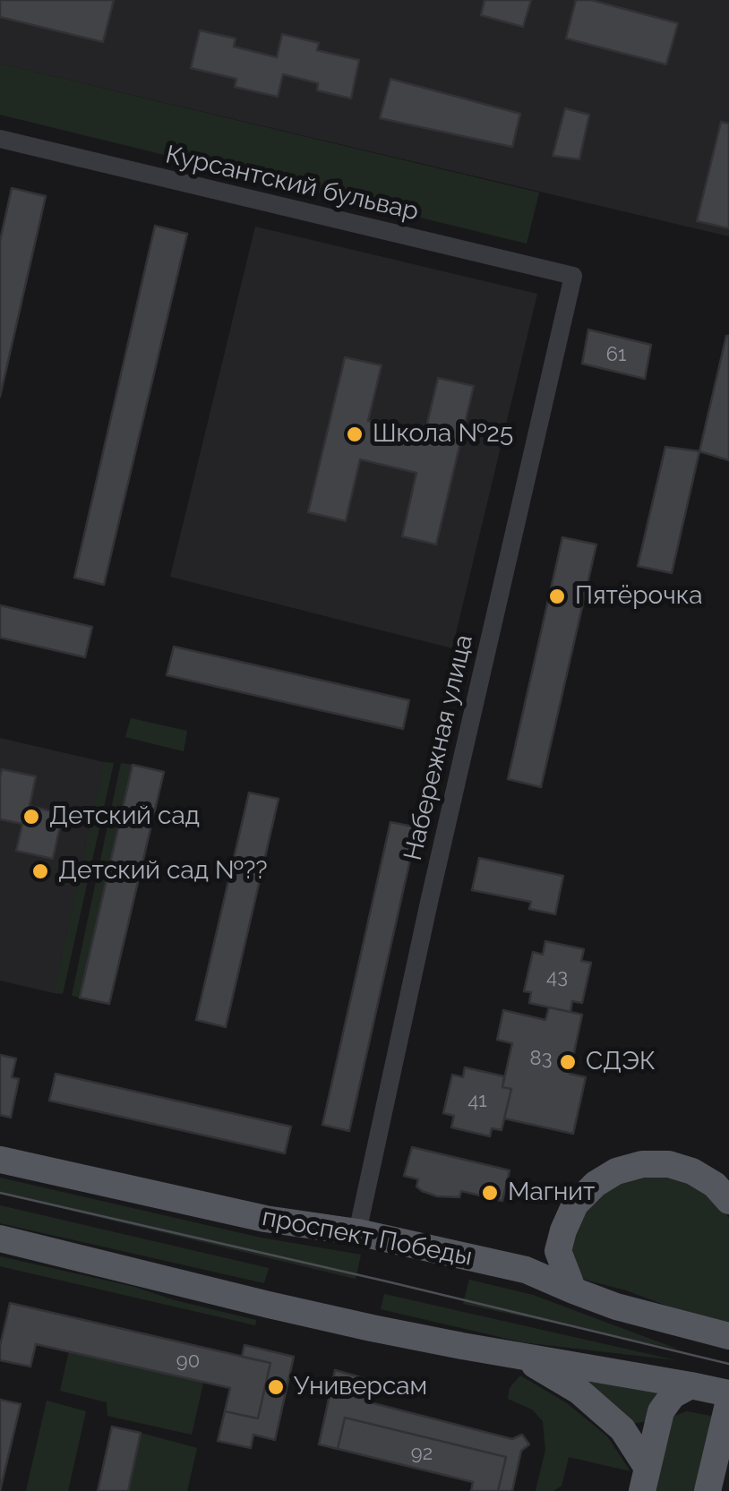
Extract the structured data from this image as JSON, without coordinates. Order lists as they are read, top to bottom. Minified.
{"streets":{"main road":["проспект Победы"],"street":["Курсантский бульвар","Набережная улица"]},"crossings":[["Курсантский бульвар","Набережная улица"],["Набережная улица","проспект Победы"]],"places":["Школа №25","Пятёрочка","Детский сад","Детский сад №??","СДЭК","Магнит","Универсам"],"house_numbers":["61","43","83","41","90","92"]}
